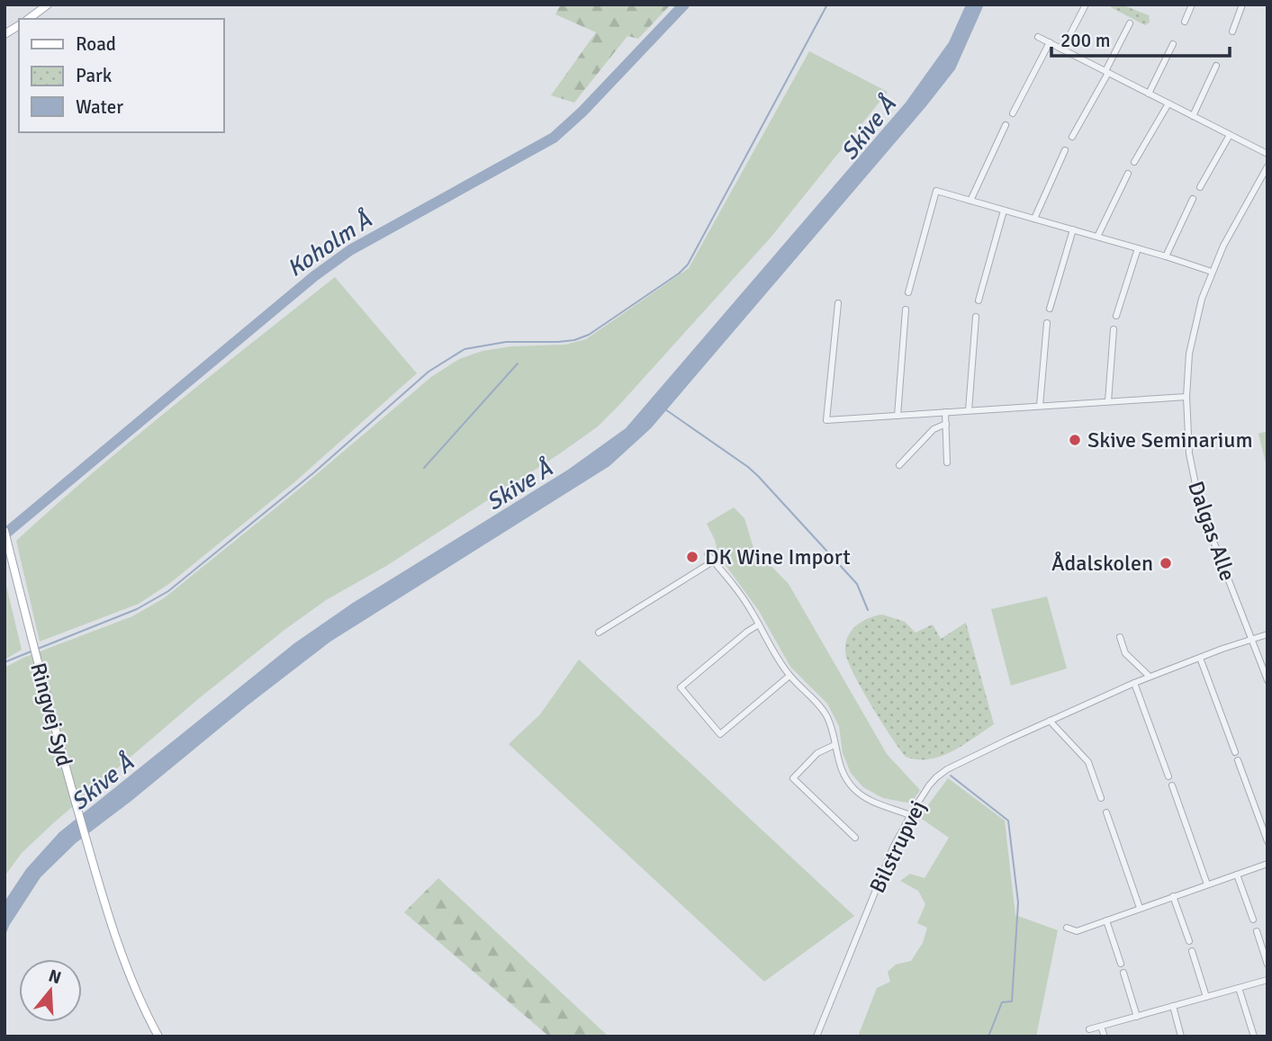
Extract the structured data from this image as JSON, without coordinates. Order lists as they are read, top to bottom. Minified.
{"streets":{"main road":["Ringvej Syd"],"street":["Dalgas Alle","Bilstrupvej"]},"crossings":[["Dalgas Alle","Bilstrupvej"]],"water":["Skive Å","Koholm Å"],"places":["Skive Seminarium","DK Wine Import","Ådalskolen"],"legend":["Road","Park","Water"],"scale_bar":"200 m","north":"top"}
